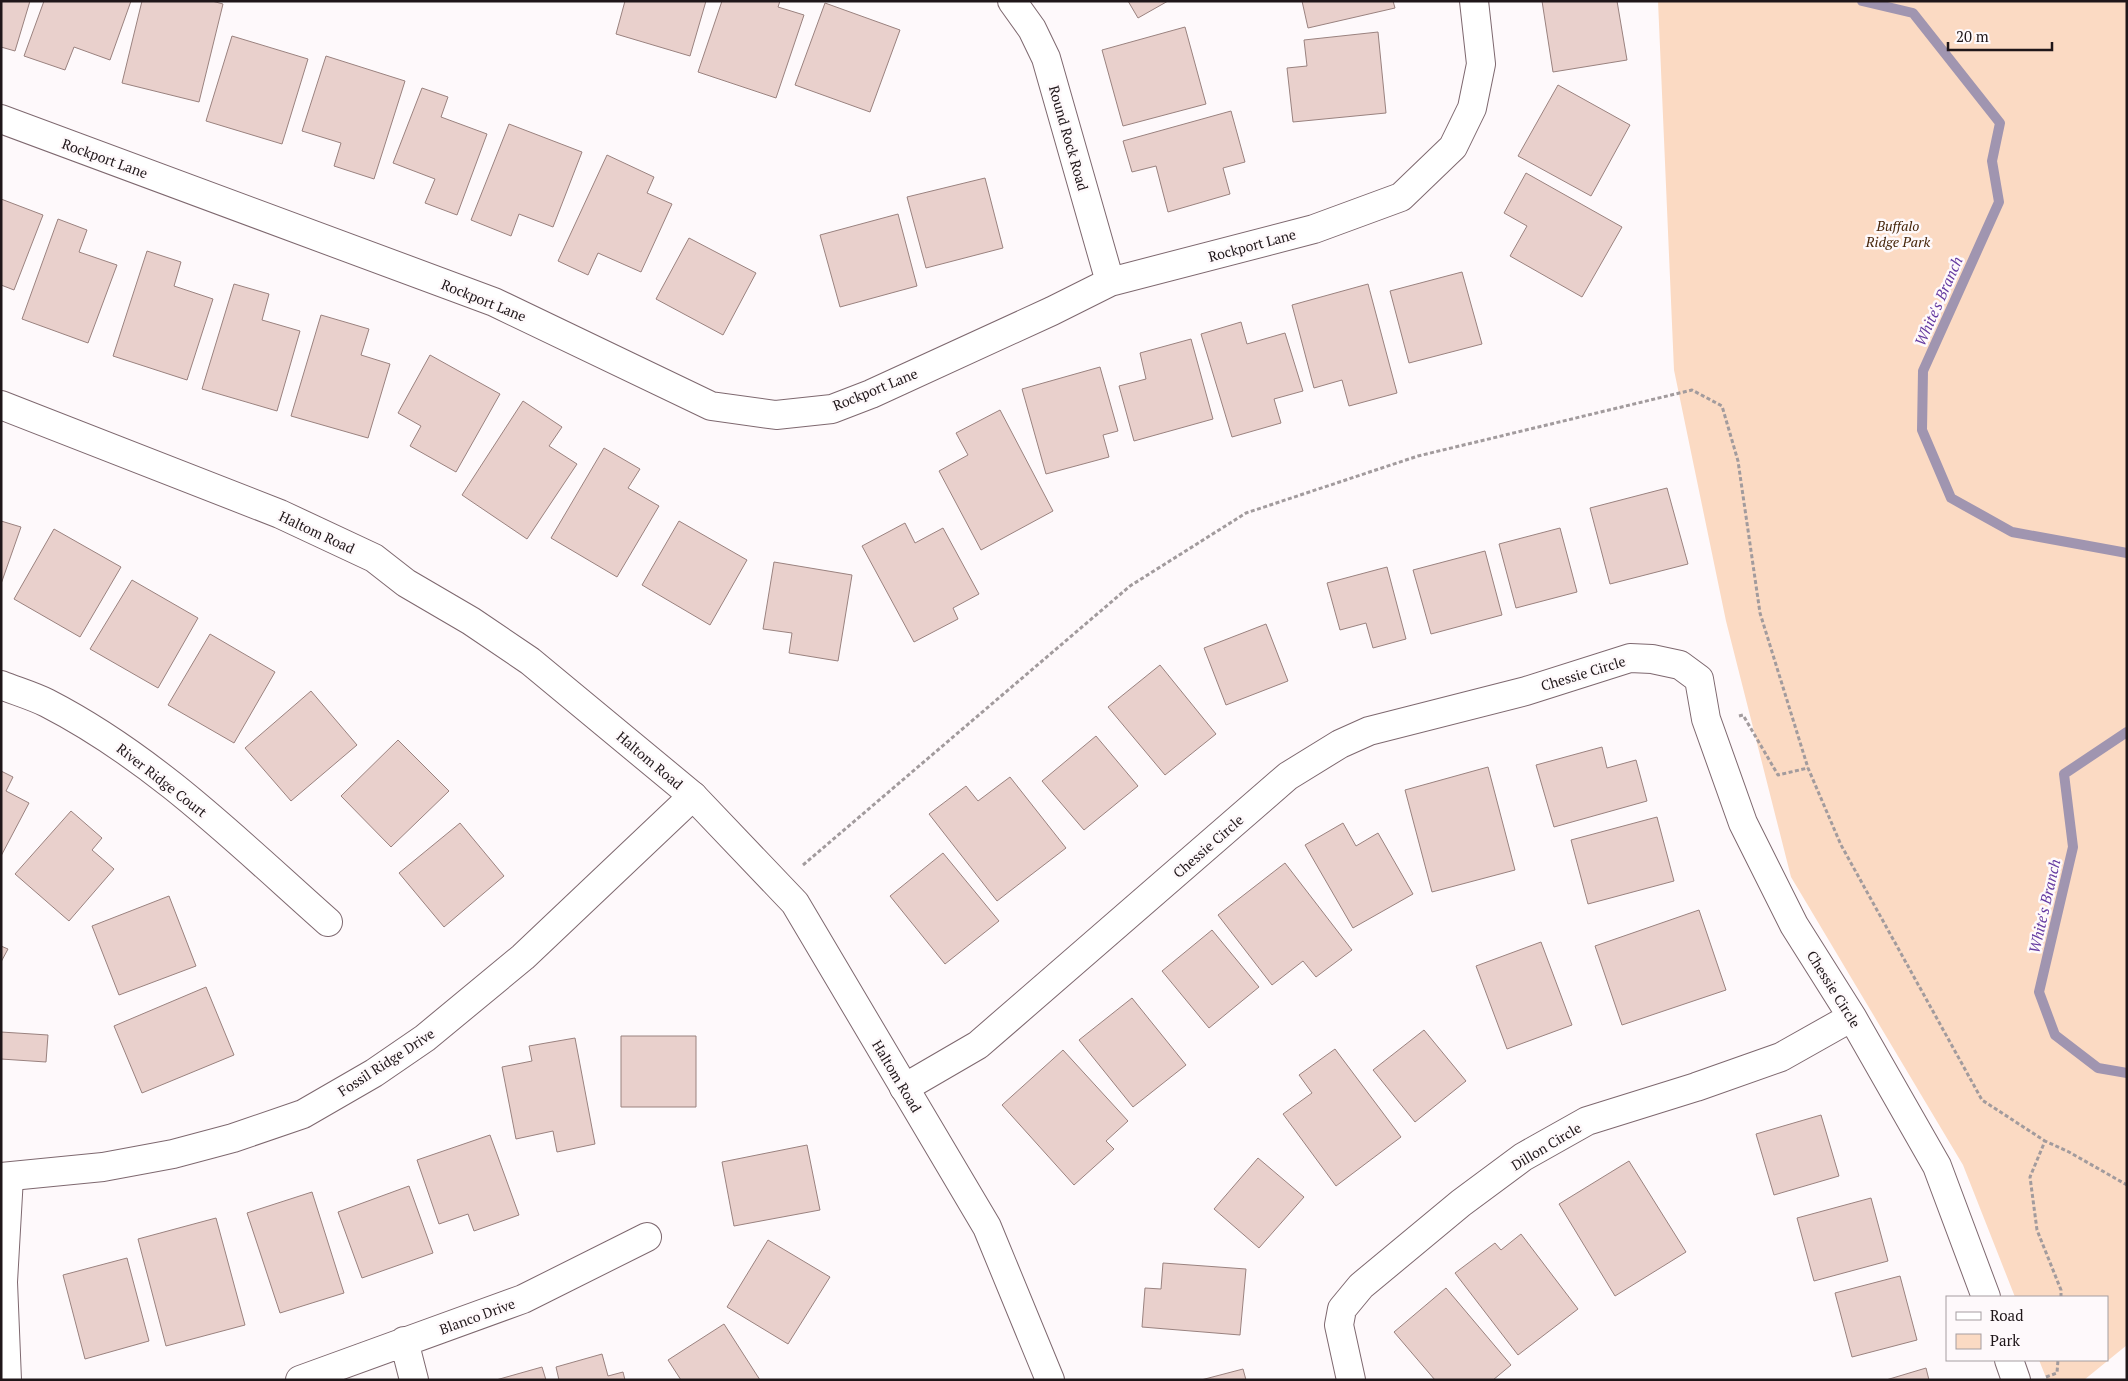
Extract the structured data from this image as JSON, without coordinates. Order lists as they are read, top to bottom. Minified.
{"streets":{"street":["Round Rock Road","Rockport Lane","Haltom Road","Chessie Circle","River Ridge Court","Fossil Ridge Drive","Dillon Circle","Blanco Drive"]},"crossings":[["Round Rock Road","Rockport Lane"],["Haltom Road","Chessie Circle"],["Haltom Road","Fossil Ridge Drive"],["Chessie Circle","Dillon Circle"]],"water":["White's Branch"],"parks":["Buffalo Ridge Park"],"legend":["Road","Park"],"scale_bar":"20 m"}
